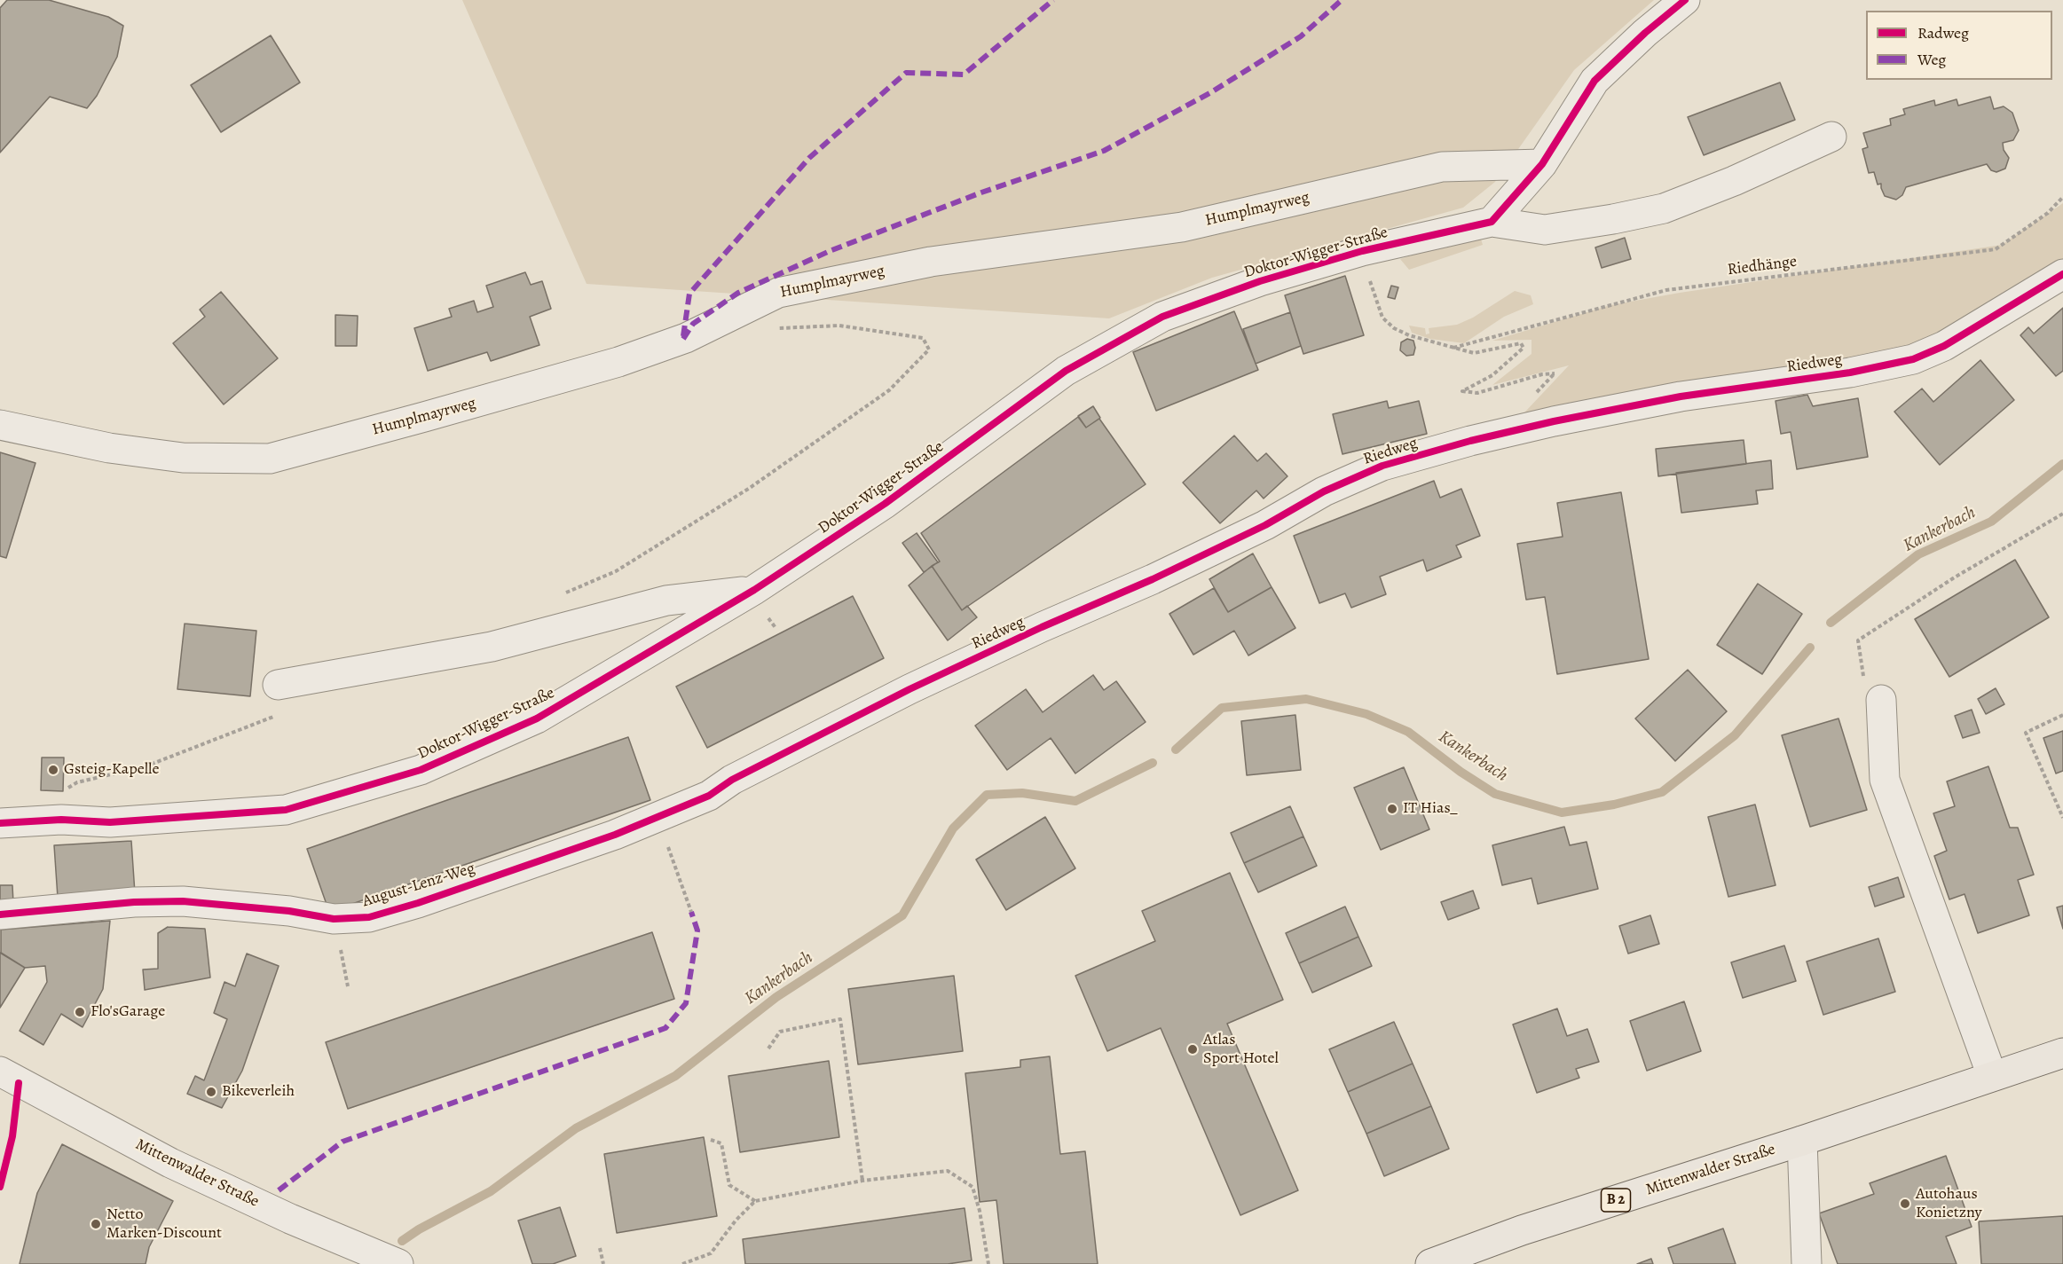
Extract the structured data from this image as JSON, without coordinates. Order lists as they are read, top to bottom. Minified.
{"streets":{"main road":["Mittenwalder Straße","B 2"],"street":["Humplmayrweg","Doktor-Wigger-Straße","Riedweg","August-Lenz-Weg"],"path":["Riedhänge"]},"crossings":[["Riedweg","August-Lenz-Weg"]],"water":["Kankerbach"],"places":["Gsteig-Kapelle","IT Hias_","Flo'sGarage","Atlas Sport Hotel","Bikeverleih","Autohaus Konietzny","Netto Marken-Discount"],"legend":["Radweg","Weg"]}
